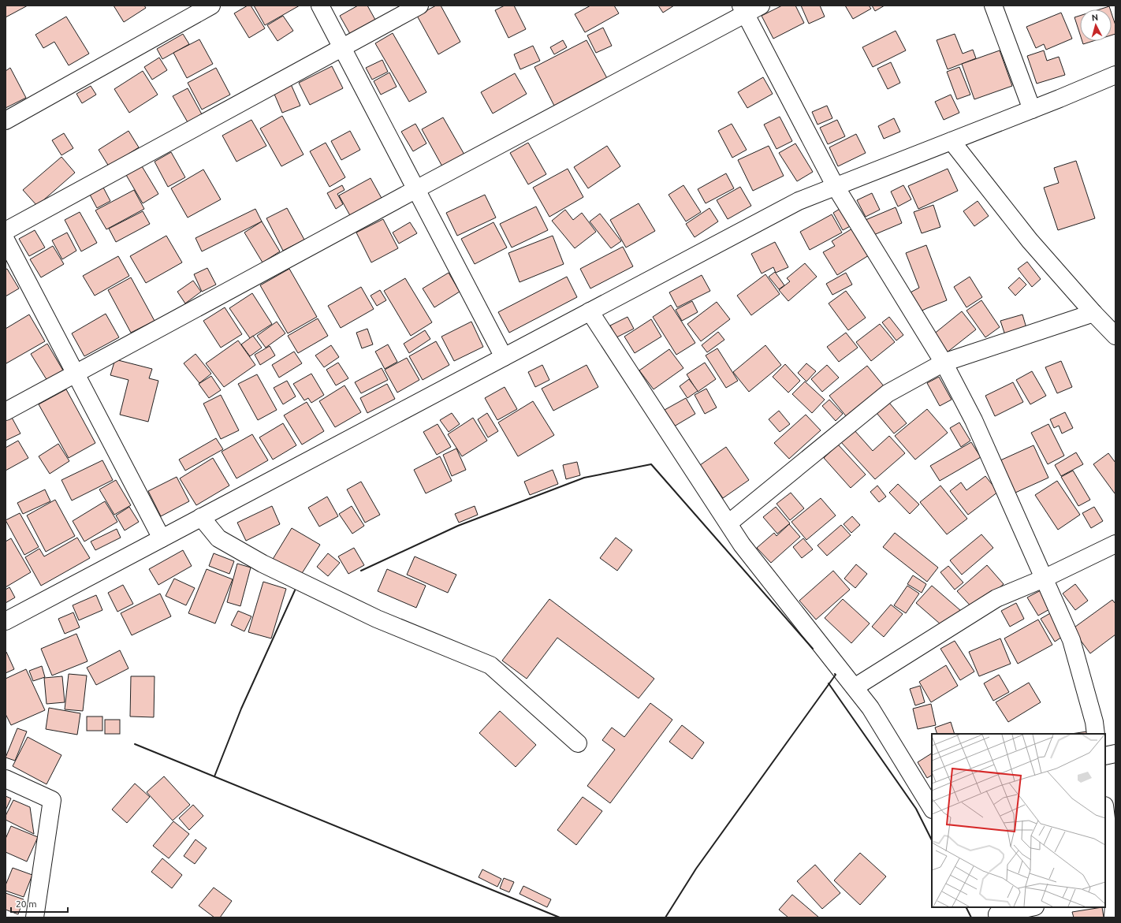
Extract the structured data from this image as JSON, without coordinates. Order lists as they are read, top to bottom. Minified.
{"scale_bar":"20 m","north":"top"}
